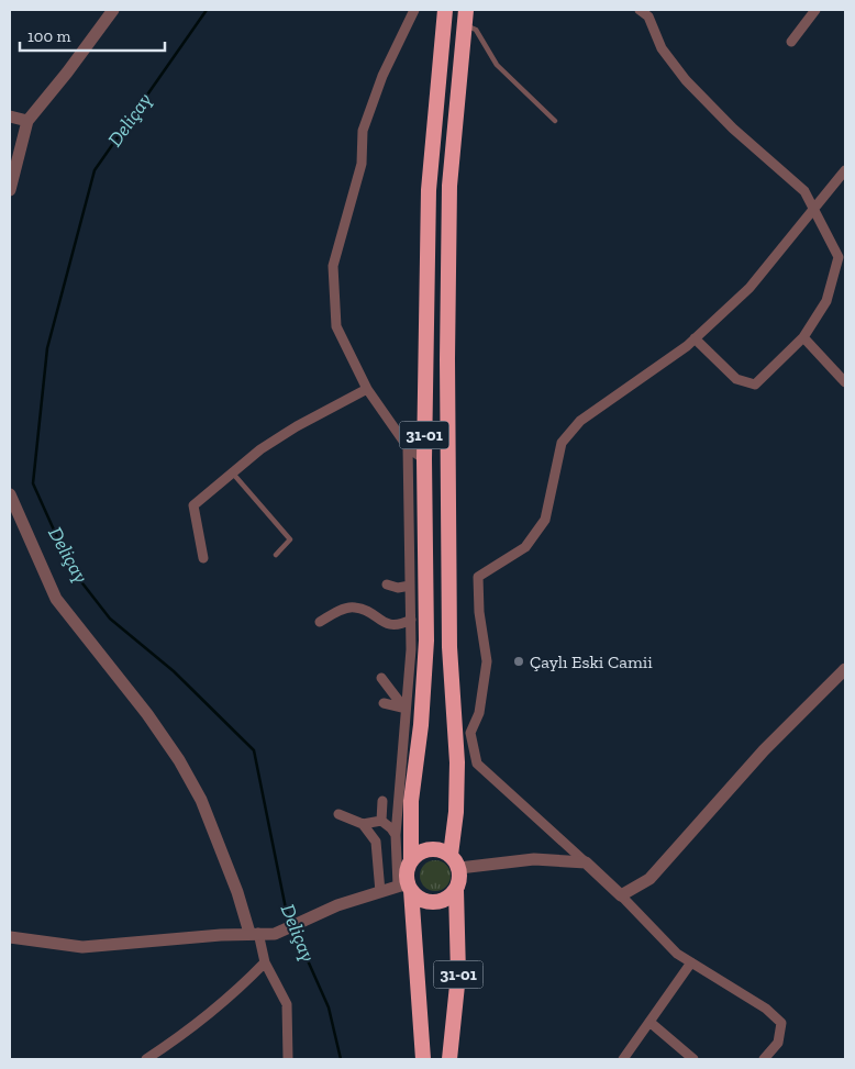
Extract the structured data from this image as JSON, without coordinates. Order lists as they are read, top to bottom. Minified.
{"streets":{"highway":["31-01"]},"water":["Deliçay"],"places":["Çaylı Eski Camii"],"scale_bar":"100 m"}
